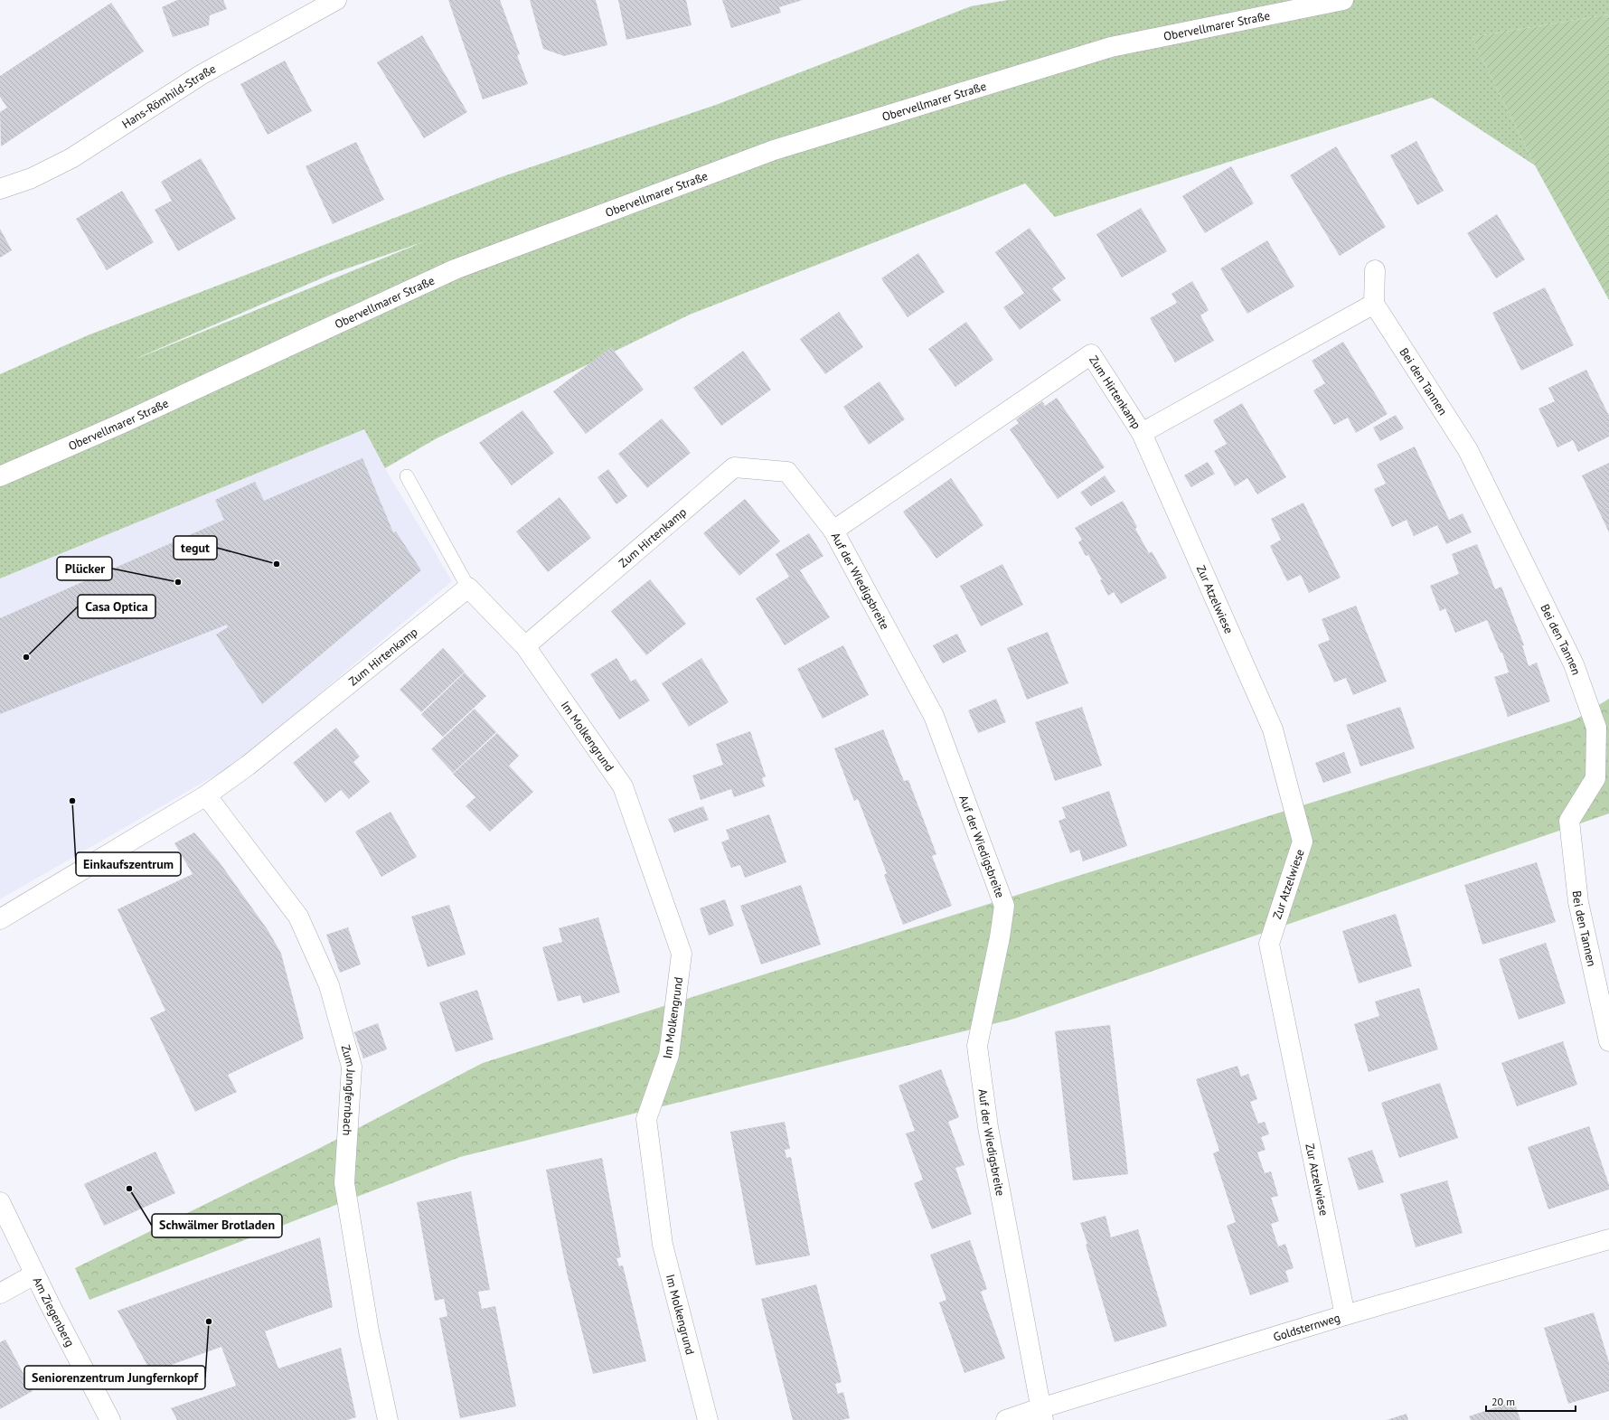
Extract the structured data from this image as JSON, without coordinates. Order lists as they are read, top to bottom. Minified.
{"streets":{"street":["Obervellmarer Straße","Hans-Römhild-Straße","Bei den Tannen","Zum Hirtenkamp","Auf der Wiedigsbreite","Zur Atzelwiese","Im Molkengrund","Zum Jungfernbach","Am Ziegenberg","Goldsternweg"]},"crossings":[["Bei den Tannen","Zum Hirtenkamp"],["Zum Hirtenkamp","Auf der Wiedigsbreite"],["Zum Hirtenkamp","Zur Atzelwiese"],["Zum Hirtenkamp","Im Molkengrund"],["Zum Hirtenkamp","Zum Jungfernbach"],["Auf der Wiedigsbreite","Goldsternweg"],["Zur Atzelwiese","Goldsternweg"]],"places":["tegut","Plücker","Casa Optica","Einkaufszentrum","Schwälmer Brotladen","Seniorenzentrum Jungfernkopf"],"scale_bar":"20 m"}
